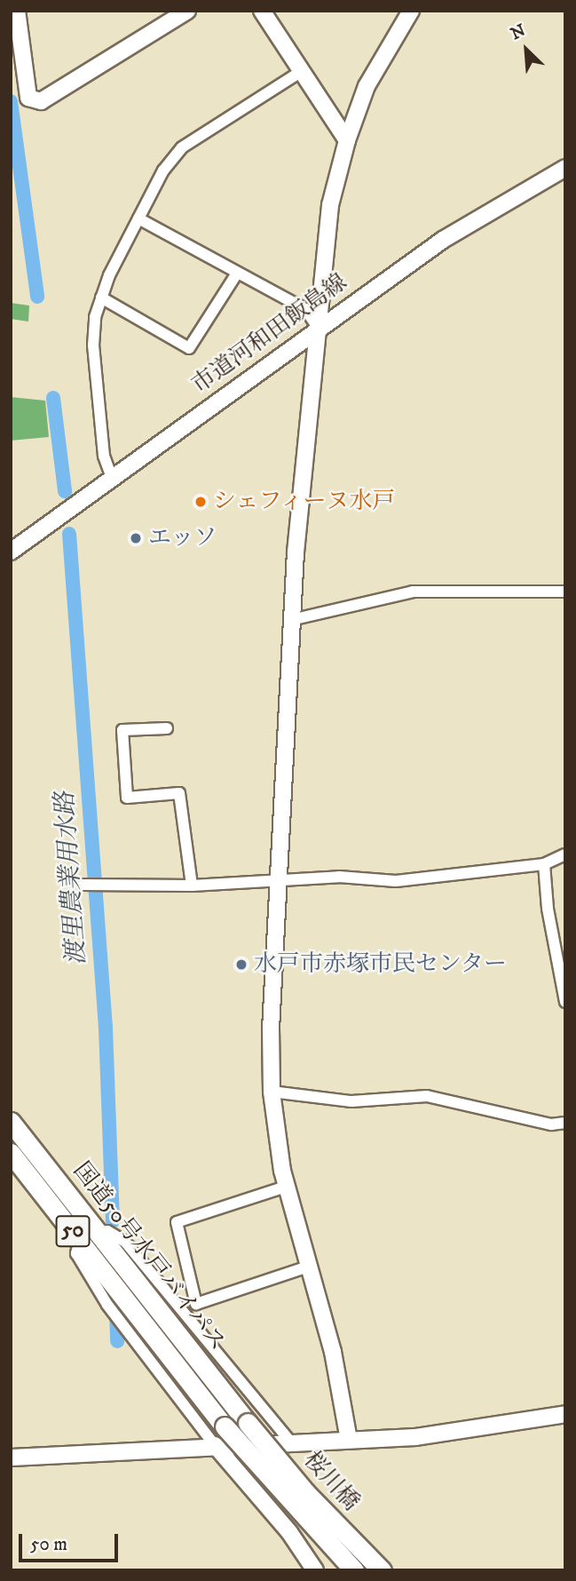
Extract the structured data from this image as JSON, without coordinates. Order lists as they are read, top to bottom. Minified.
{"streets":{"highway":["50","国道50号水戸バイパス","桜川橋"],"street":["市道河和田飯島線"]},"crossings":[["国道50号水戸バイパス","桜川橋"]],"water":["渡里農業用水路"],"places":["シェフィーヌ水戸","エッソ","水戸市赤塚市民センター"],"scale_bar":"50 m","north":"top left"}
